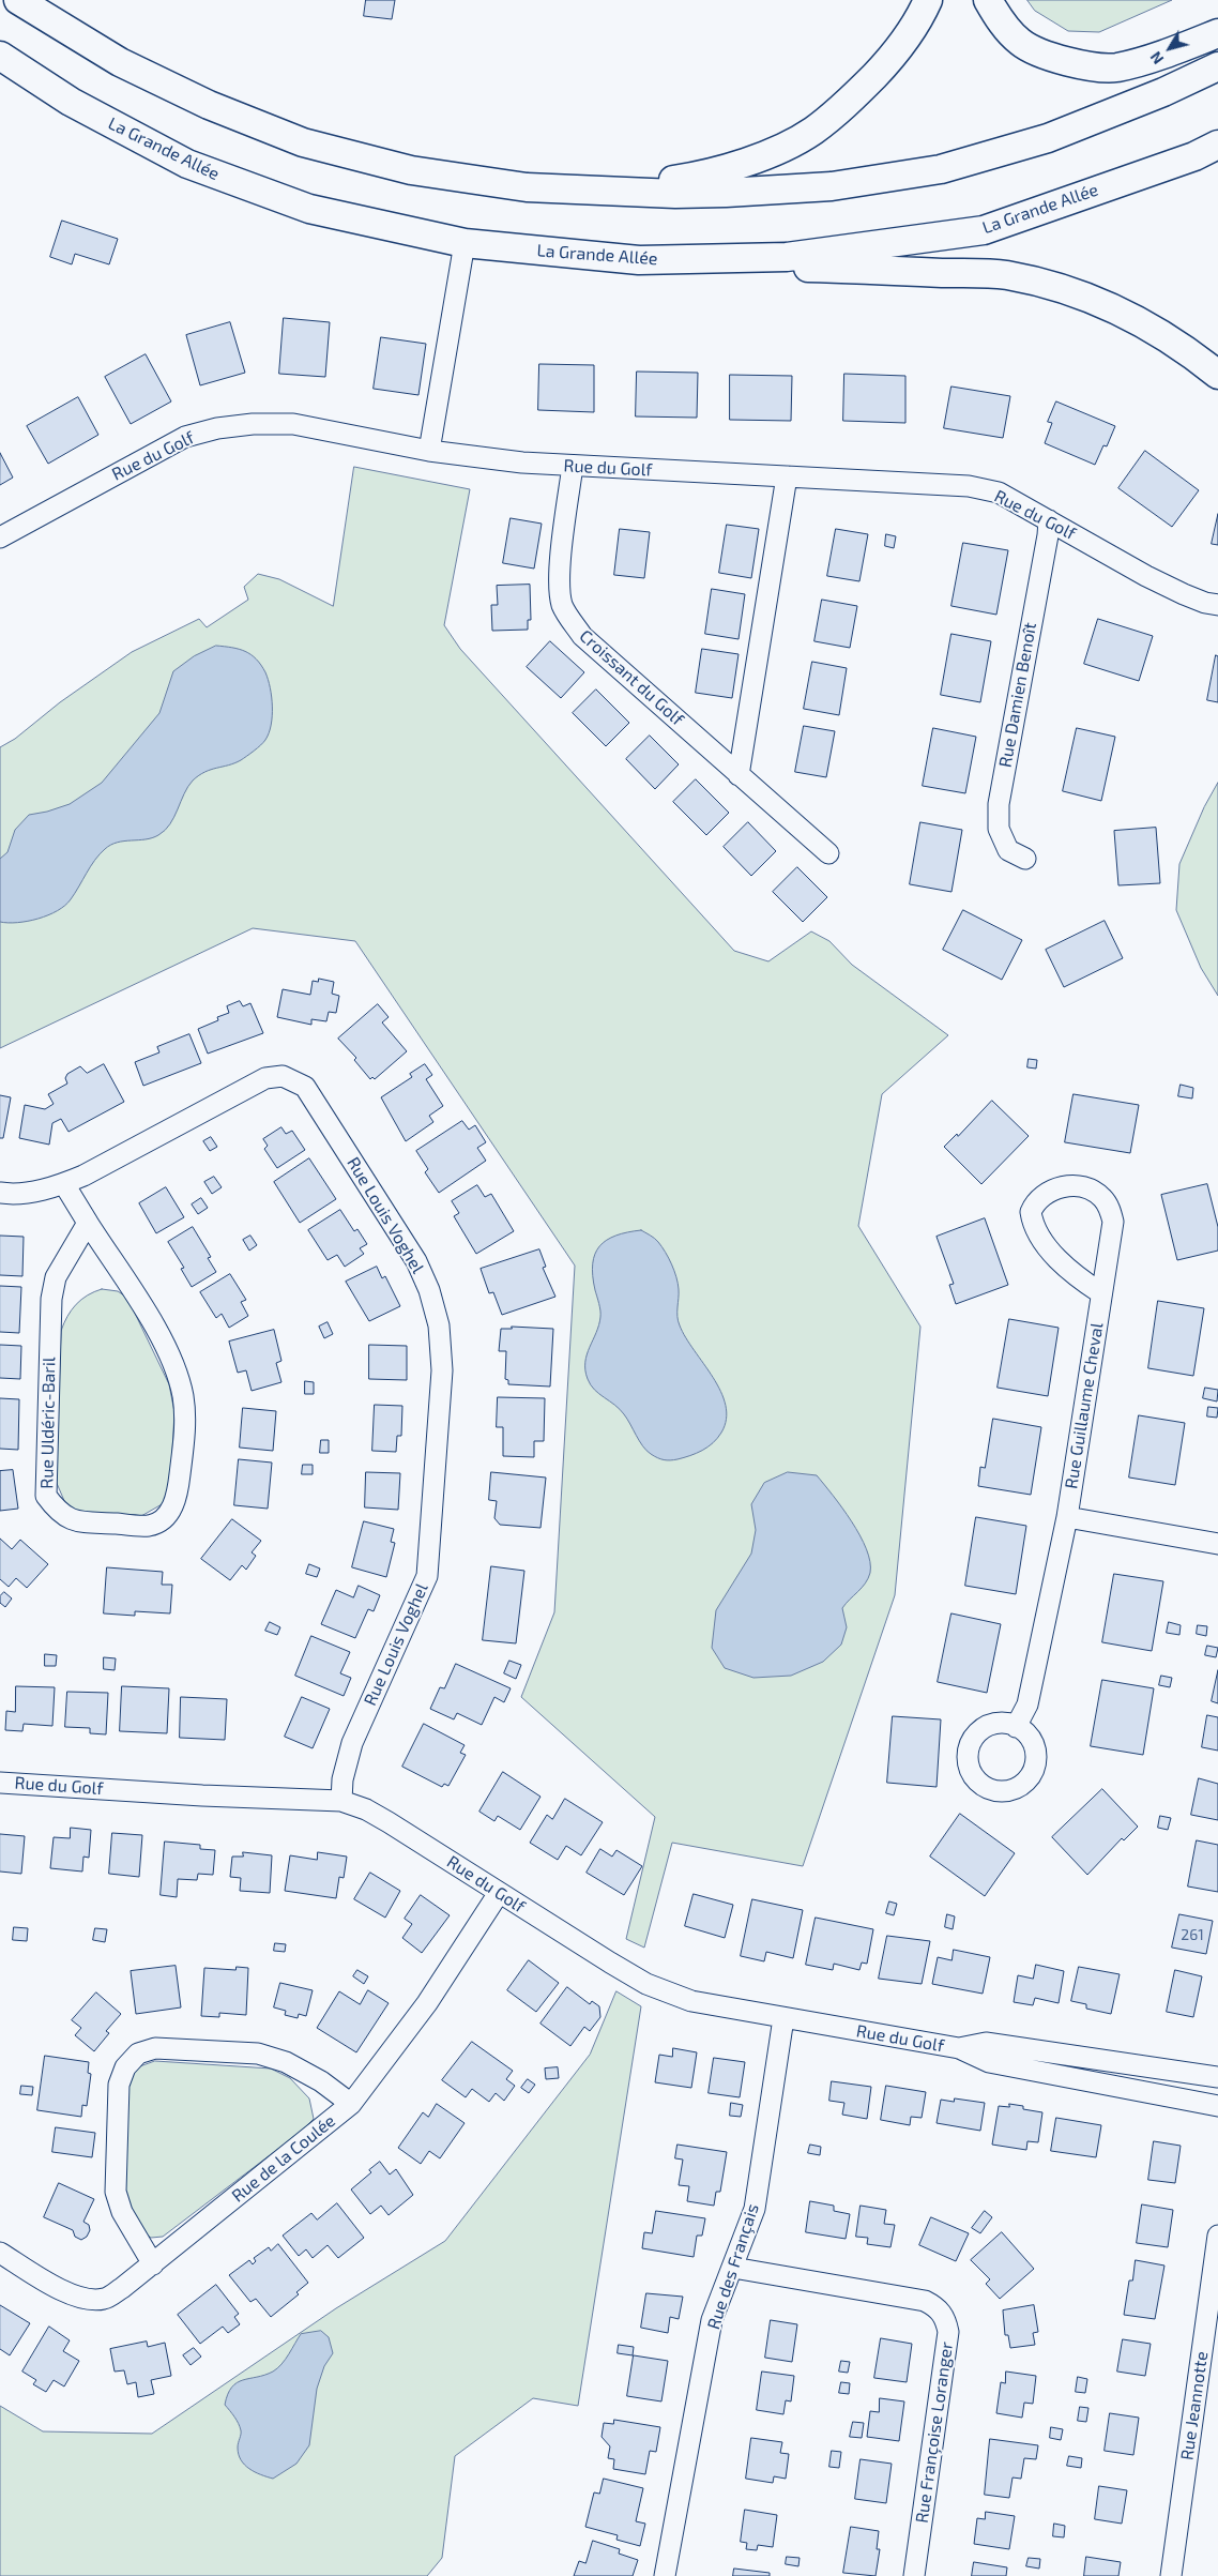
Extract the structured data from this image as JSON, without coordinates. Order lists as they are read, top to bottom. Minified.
{"streets":{"street":["La Grande Allée","Rue du Golf","Croissant du Golf","Rue Damien Benoît","Rue Louis Voghel","Rue Guillaume Cheval","Rue Uldéric-Baril","Rue de la Coulée","Rue des Français","Rue Jeannotte","Rue Françoise Loranger"]},"crossings":[["Rue du Golf","Croissant du Golf"],["Rue du Golf","Rue Damien Benoît"],["Rue du Golf","Rue Louis Voghel"],["Rue du Golf","Rue de la Coulée"],["Rue du Golf","Rue des Français"],["Rue Louis Voghel","Rue Uldéric-Baril"],["Rue des Français","Rue Françoise Loranger"]],"house_numbers":["261"],"north":"bottom left"}
